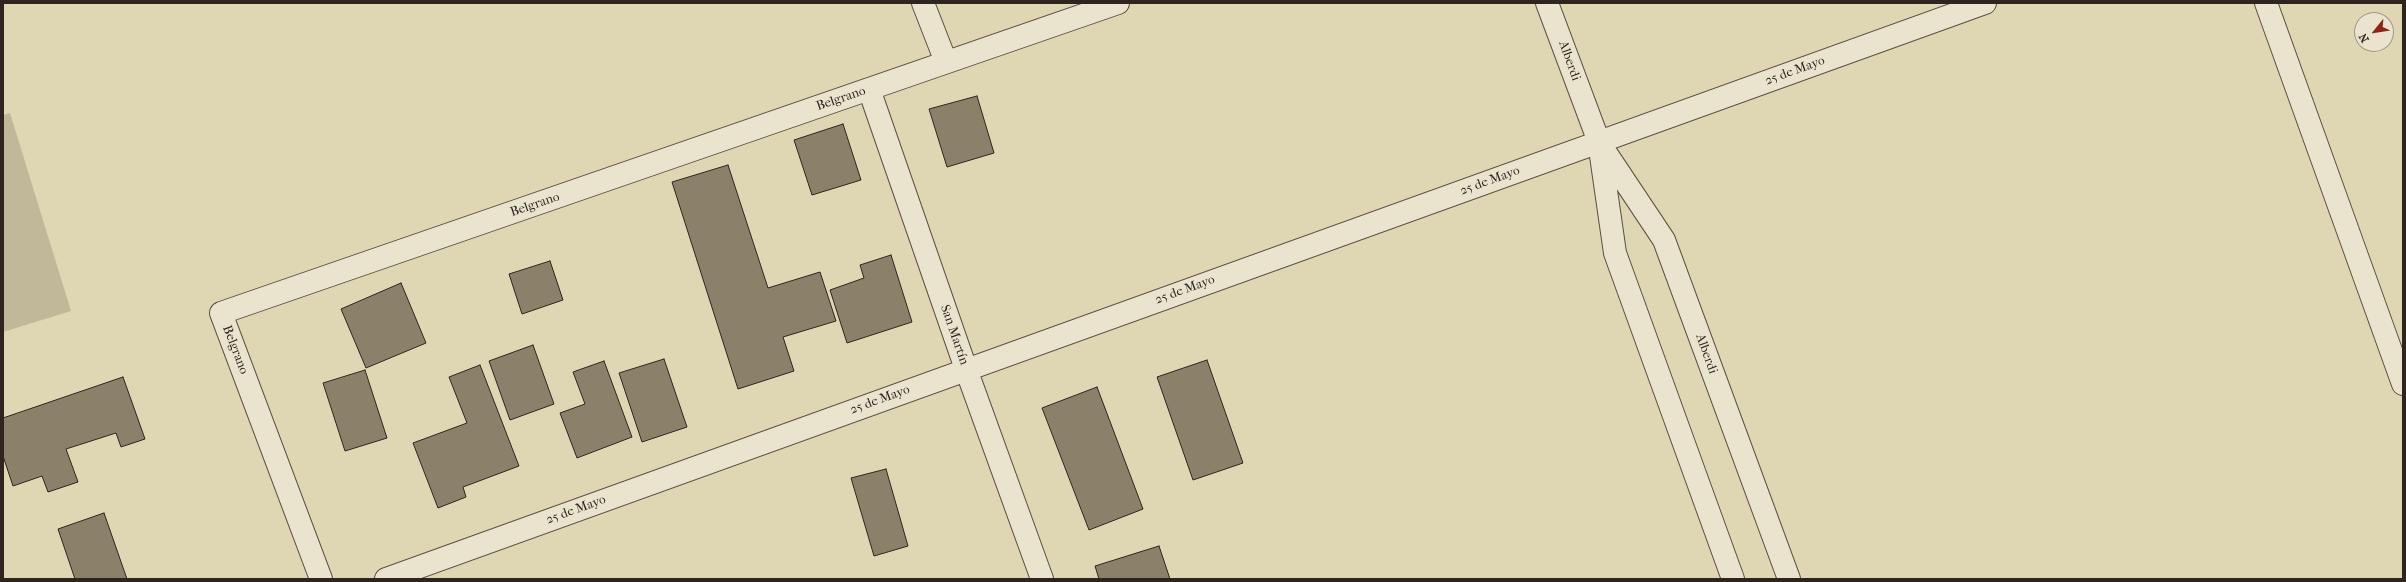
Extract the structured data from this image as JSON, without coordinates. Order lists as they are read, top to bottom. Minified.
{"streets":{"street":["Alberdi","25 de Mayo","Belgrano","San Martín"]},"crossings":[["Alberdi","25 de Mayo"],["25 de Mayo","San Martín"],["Belgrano","San Martín"]],"north":"bottom left"}
